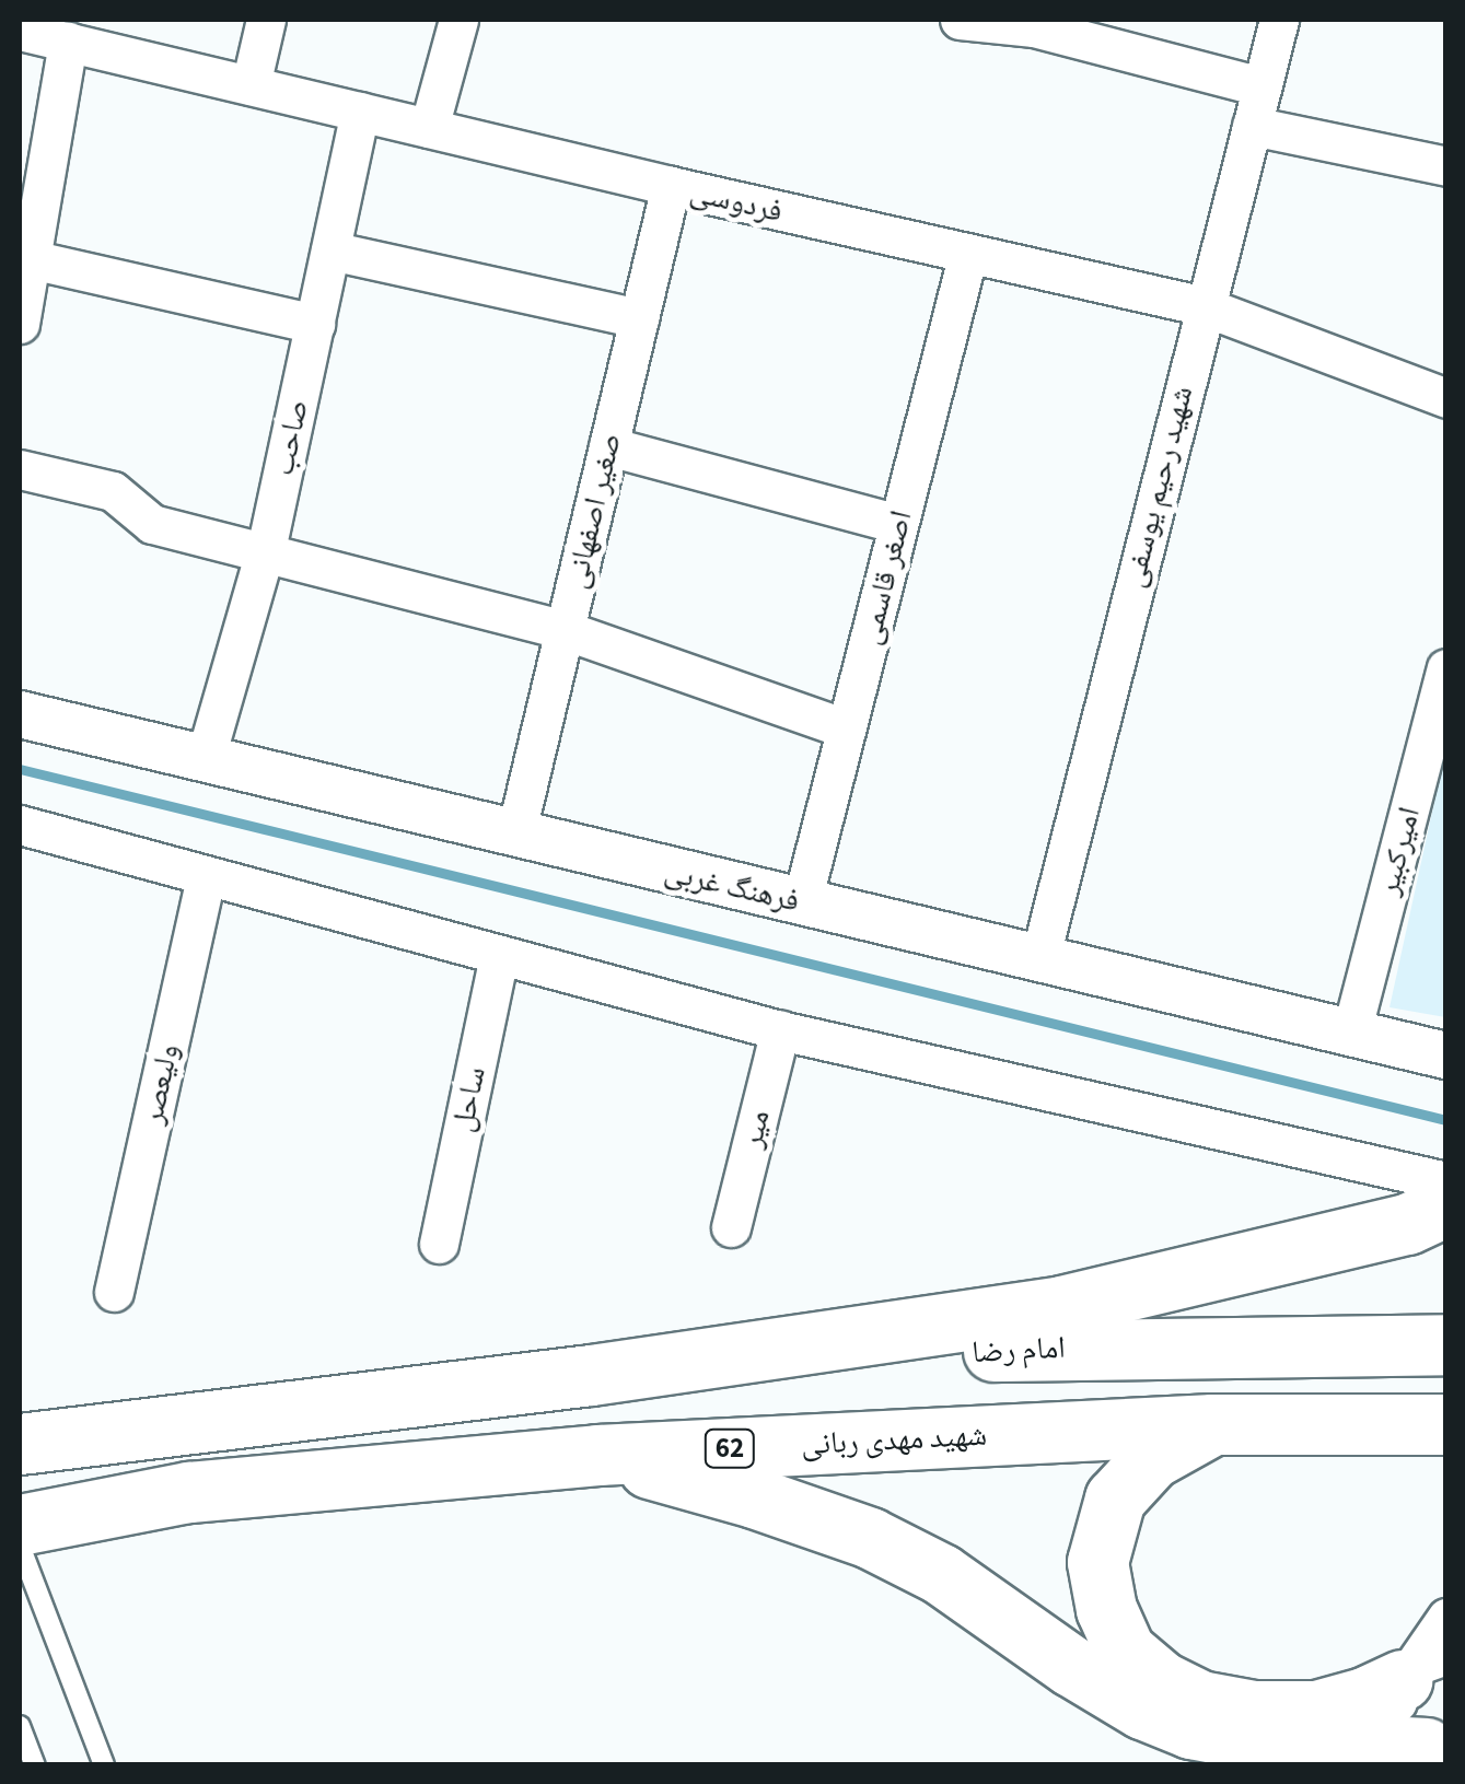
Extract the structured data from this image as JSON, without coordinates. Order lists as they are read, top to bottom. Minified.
{"streets":{"highway":["امام رضا","شهید مهدی ربانی","62"],"street":["فردوسی","صاحب","شهید رحیم یوسفی","صغیر اصفهانی","اصغر قاسمی","امیرکبیر","فرهنگ غربی","ولیعصر","ساحل","میر"]},"crossings":[["فردوسی","صاحب"],["فردوسی","شهید رحیم یوسفی"],["فردوسی","صغیر اصفهانی"],["فردوسی","اصغر قاسمی"],["صاحب","فرهنگ غربی"],["شهید رحیم یوسفی","فرهنگ غربی"],["صغیر اصفهانی","فرهنگ غربی"],["اصغر قاسمی","فرهنگ غربی"],["امیرکبیر","فرهنگ غربی"]]}
